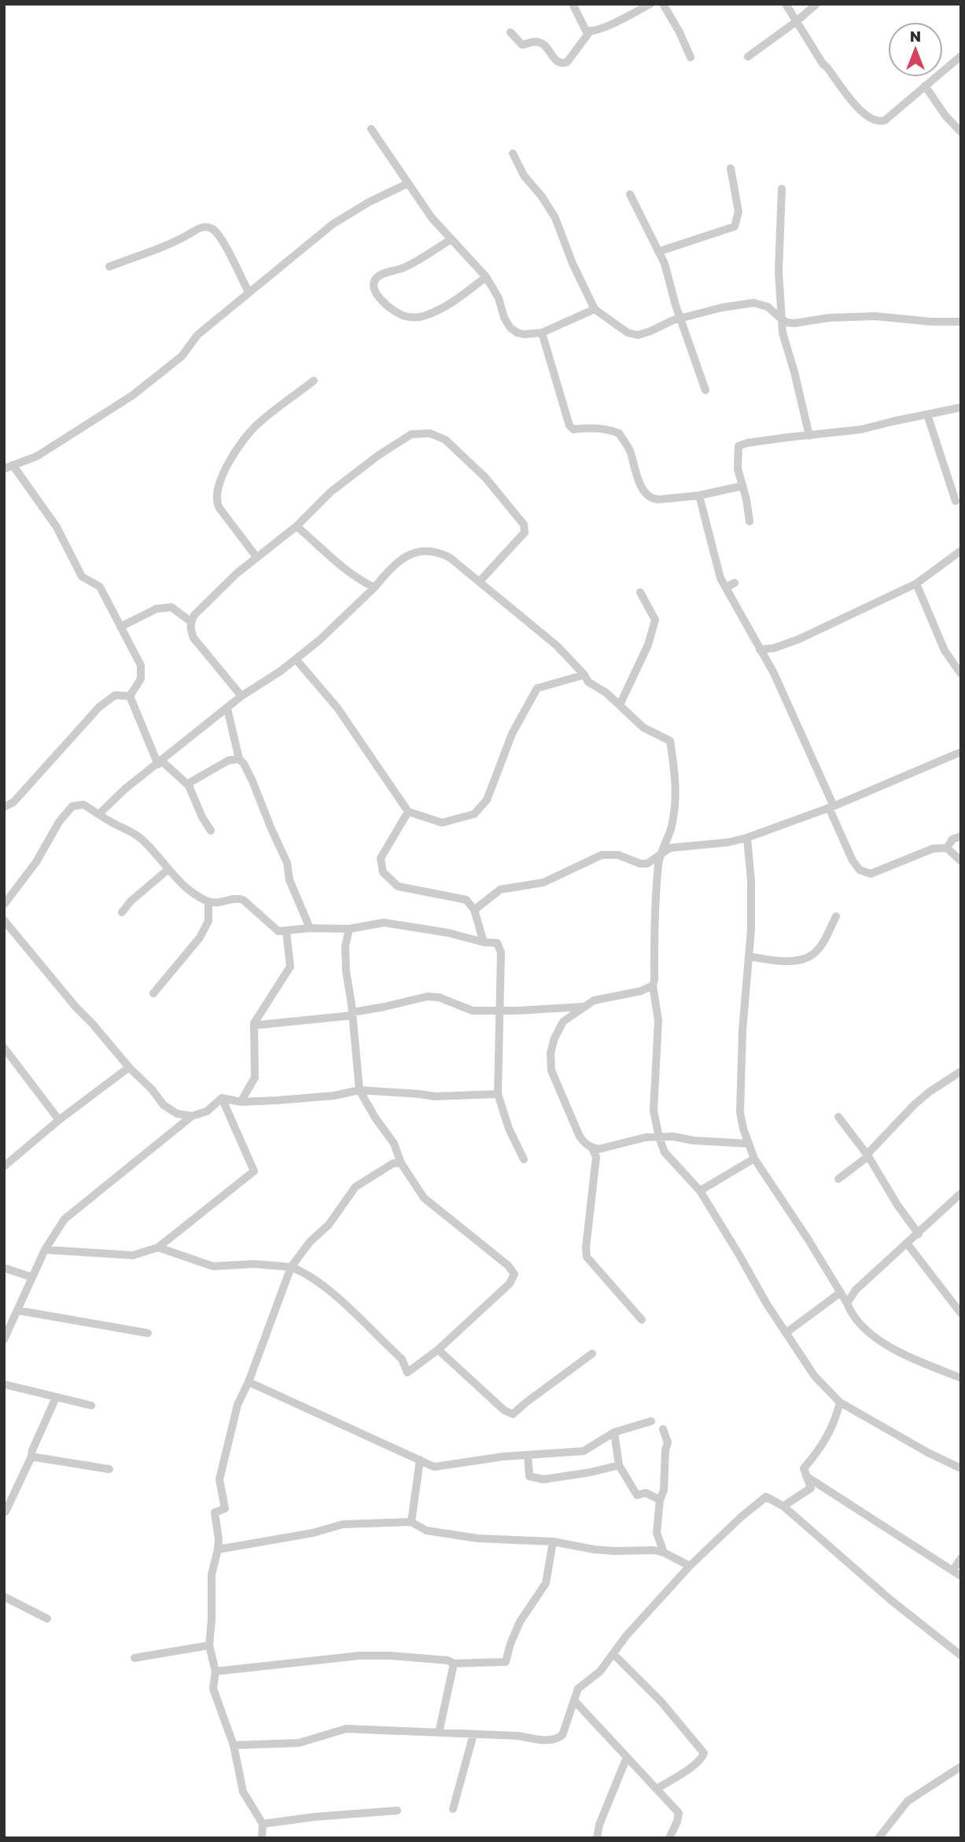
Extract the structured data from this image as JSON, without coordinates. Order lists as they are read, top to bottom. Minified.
{"north":"top"}
